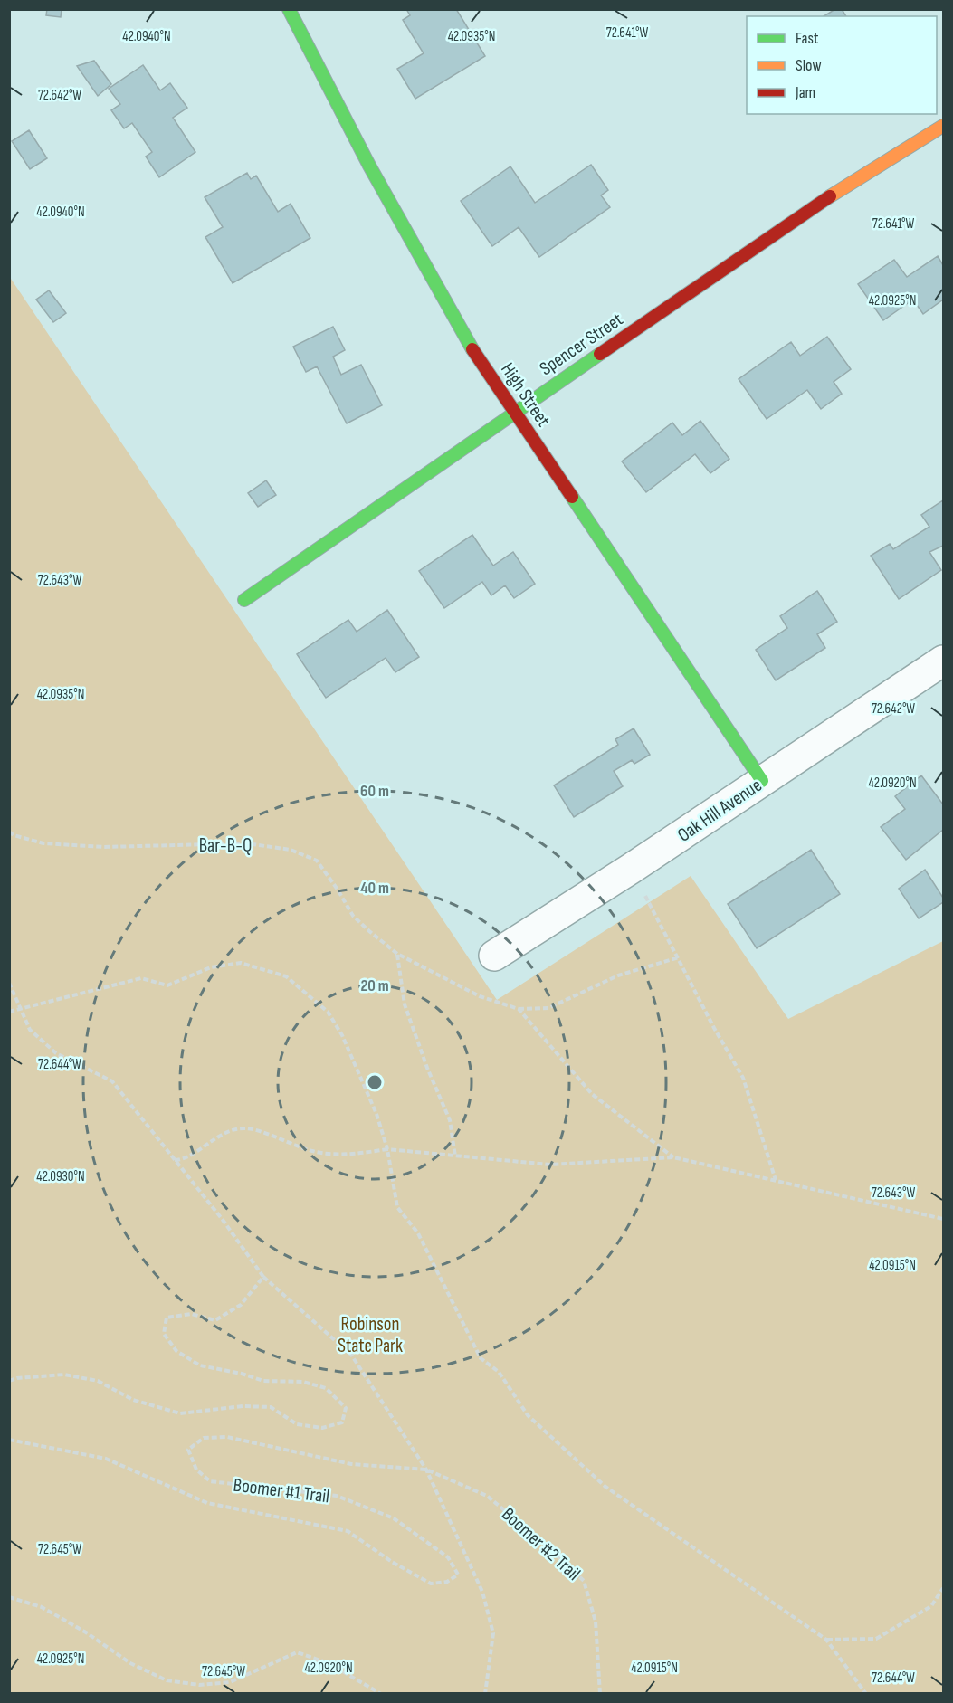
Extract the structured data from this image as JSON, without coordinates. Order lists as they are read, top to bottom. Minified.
{"streets":{"street":["Spencer Street","High Street","Oak Hill Avenue"],"path":["Bar-B-Q","Boomer #1 Trail","Boomer #2 Trail"]},"crossings":[["Spencer Street","High Street"],["High Street","Oak Hill Avenue"],["Boomer #1 Trail","Boomer #2 Trail"]],"parks":["Robinson State Park"],"legend":["Fast","Slow","Jam"],"coordinates":["72.641°W","42.0940°N","42.0935°N","72.642°W","42.0925°N","72.643°W","42.0920°N","72.644°W","42.0930°N","42.0915°N","72.645°W"],"rings":["60 m","40 m","20 m"]}
